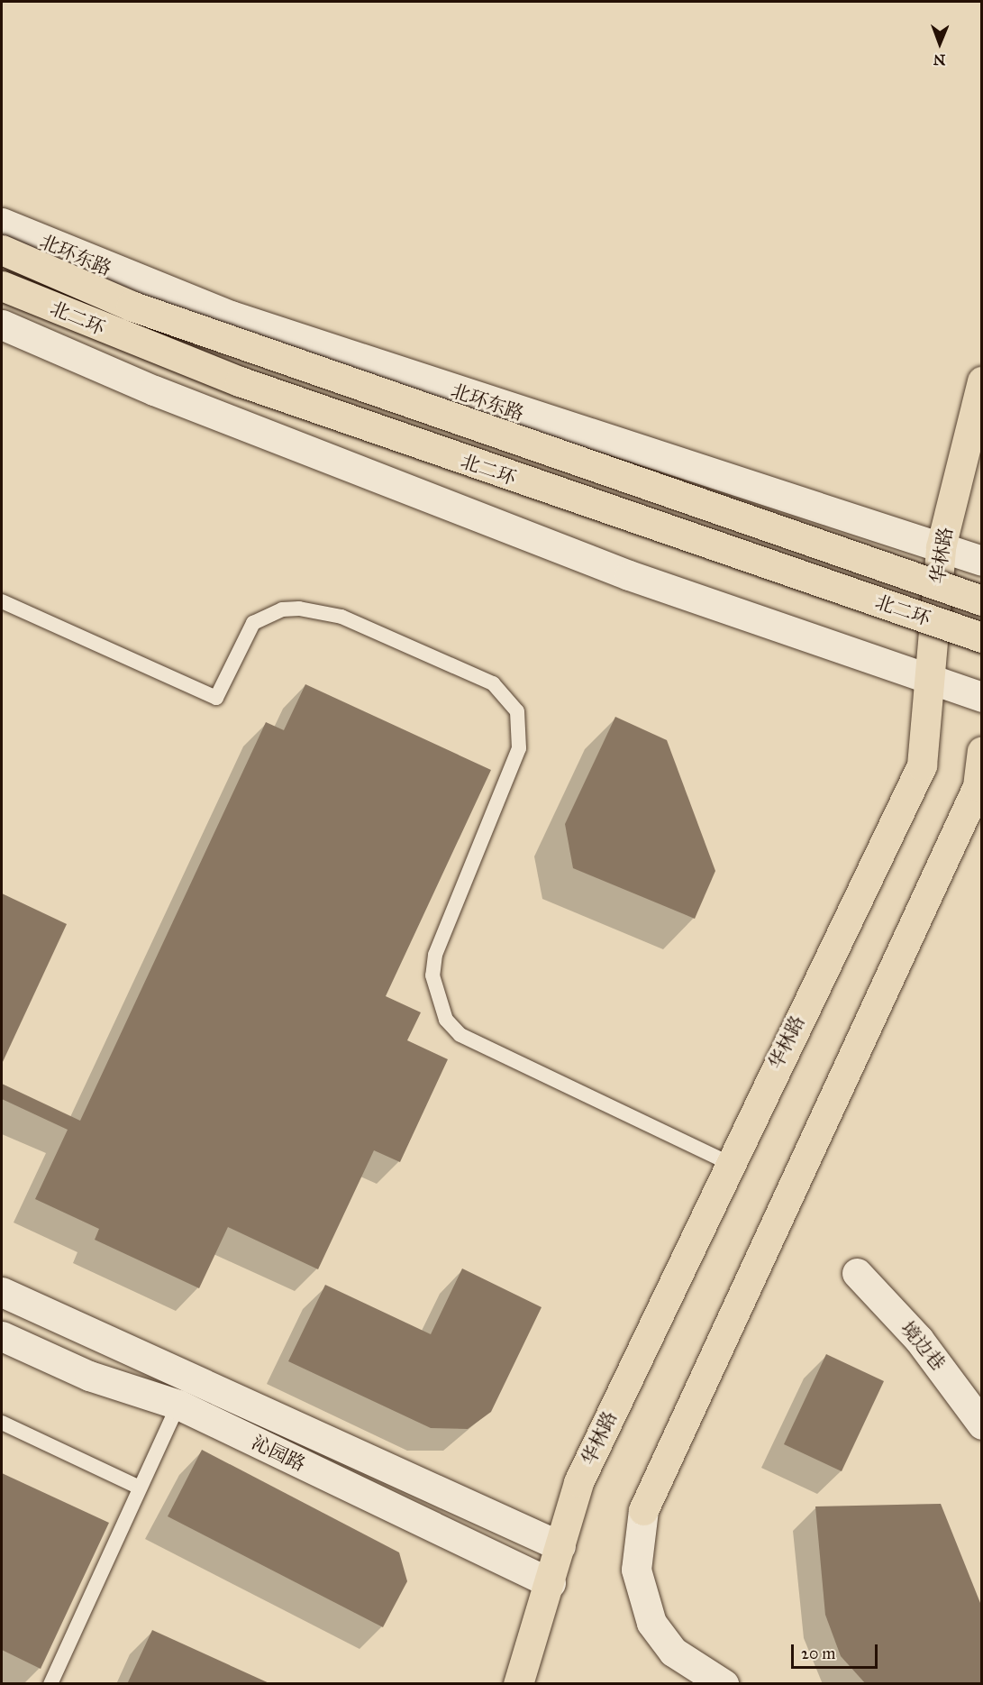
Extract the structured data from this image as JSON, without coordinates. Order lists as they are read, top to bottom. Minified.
{"streets":{"main road":["北环东路","北二环","华林路","境边巷","沁园路"]},"crossings":[["北环东路","华林路"],["华林路","沁园路"]],"scale_bar":"20 m","north":"bottom"}
